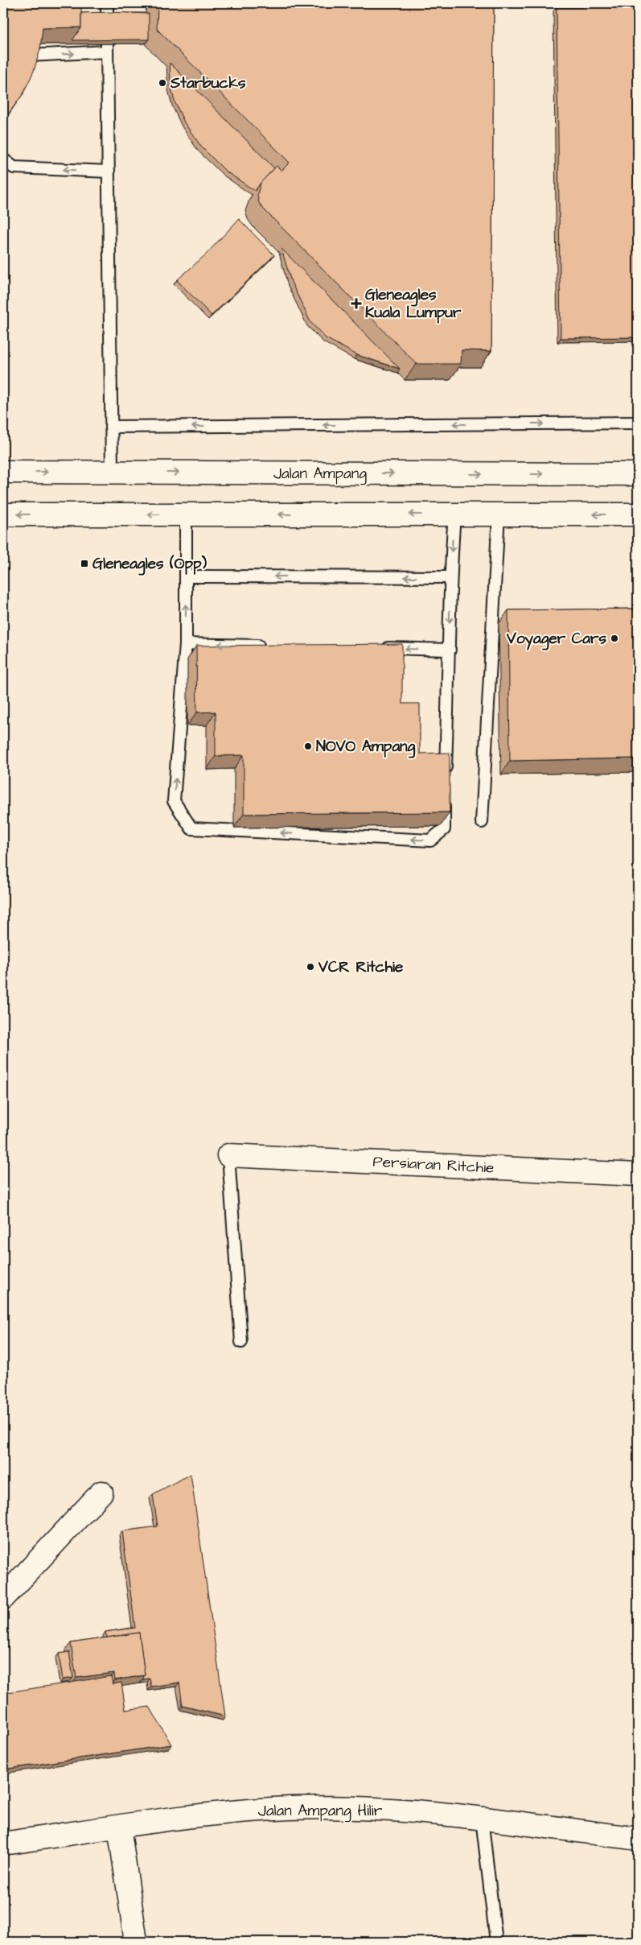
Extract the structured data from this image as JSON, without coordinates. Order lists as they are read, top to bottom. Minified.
{"streets":{"street":["Jalan Ampang","Persiaran Ritchie","Jalan Ampang Hilir"]},"places":{"other":["Starbucks","Voyager Cars","NOVO Ampang","VCR Ritchie"],"health":["Gleneagles Kuala Lumpur"],"transit":["Gleneagles (Opp)"]}}
